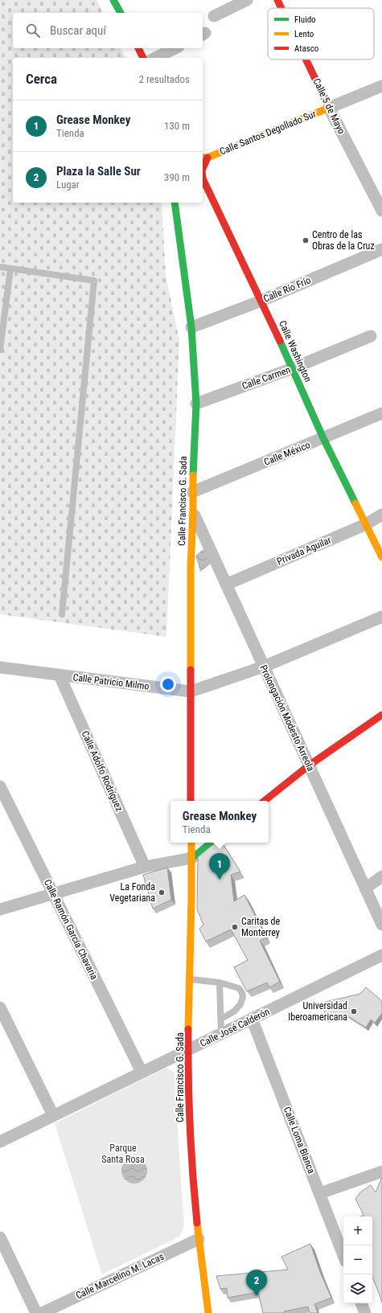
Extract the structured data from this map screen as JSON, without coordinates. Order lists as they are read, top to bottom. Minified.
{"streets":{"street":["Calle 5 de Mayo","Calle Santos Degollado Sur","Calle Río Frío","Calle Washington","Calle Carmen","Calle México","Calle Francisco G. Sada","Privada Aguilar","Calle Patricio Milmo","Prolongación Modesto Arreola","Calle Adolfo Rodríguez","Calle Ramón García Chavaria","Calle José Calderón","Calle Loma Blanca","Calle Marcelino M. Lacas"]},"crossings":[["Calle 5 de Mayo","Calle Santos Degollado Sur"],["Calle Santos Degollado Sur","Calle Washington"],["Calle Río Frío","Calle Washington"],["Calle Río Frío","Calle Francisco G. Sada"],["Calle Washington","Calle Carmen"],["Calle Washington","Calle México"],["Calle Washington","Privada Aguilar"],["Calle Carmen","Calle Francisco G. Sada"],["Calle México","Calle Francisco G. Sada"],["Calle Francisco G. Sada","Calle Patricio Milmo"],["Calle Francisco G. Sada","Prolongación Modesto Arreola"],["Calle Francisco G. Sada","Calle José Calderón"],["Calle Francisco G. Sada","Calle Marcelino M. Lacas"],["Privada Aguilar","Prolongación Modesto Arreola"],["Calle Patricio Milmo","Prolongación Modesto Arreola"],["Calle Patricio Milmo","Calle Adolfo Rodríguez"],["Calle Ramón García Chavaria","Calle José Calderón"],["Calle José Calderón","Calle Loma Blanca"]],"parks":["Parque Santa Rosa"],"places":["Centro de las Obras de la Cruz","La Fonda Vegetariana","Caritas de Monterrey","Universidad Iberoamericana"],"legend":["Fluido","Lento","Atasco"],"page":{"search":"Buscar aquí","heading":["Cerca","2 resultados"],"list":[{"mark":"1","name":"Grease Monkey","note":"Tienda","value":"130 m"},{"mark":"2","name":"Plaza la Salle Sur","note":"Lugar","value":"390 m"}],"popup":["Grease Monkey","Tienda"],"pins":["1","2"],"map_buttons":["+","−"]}}
